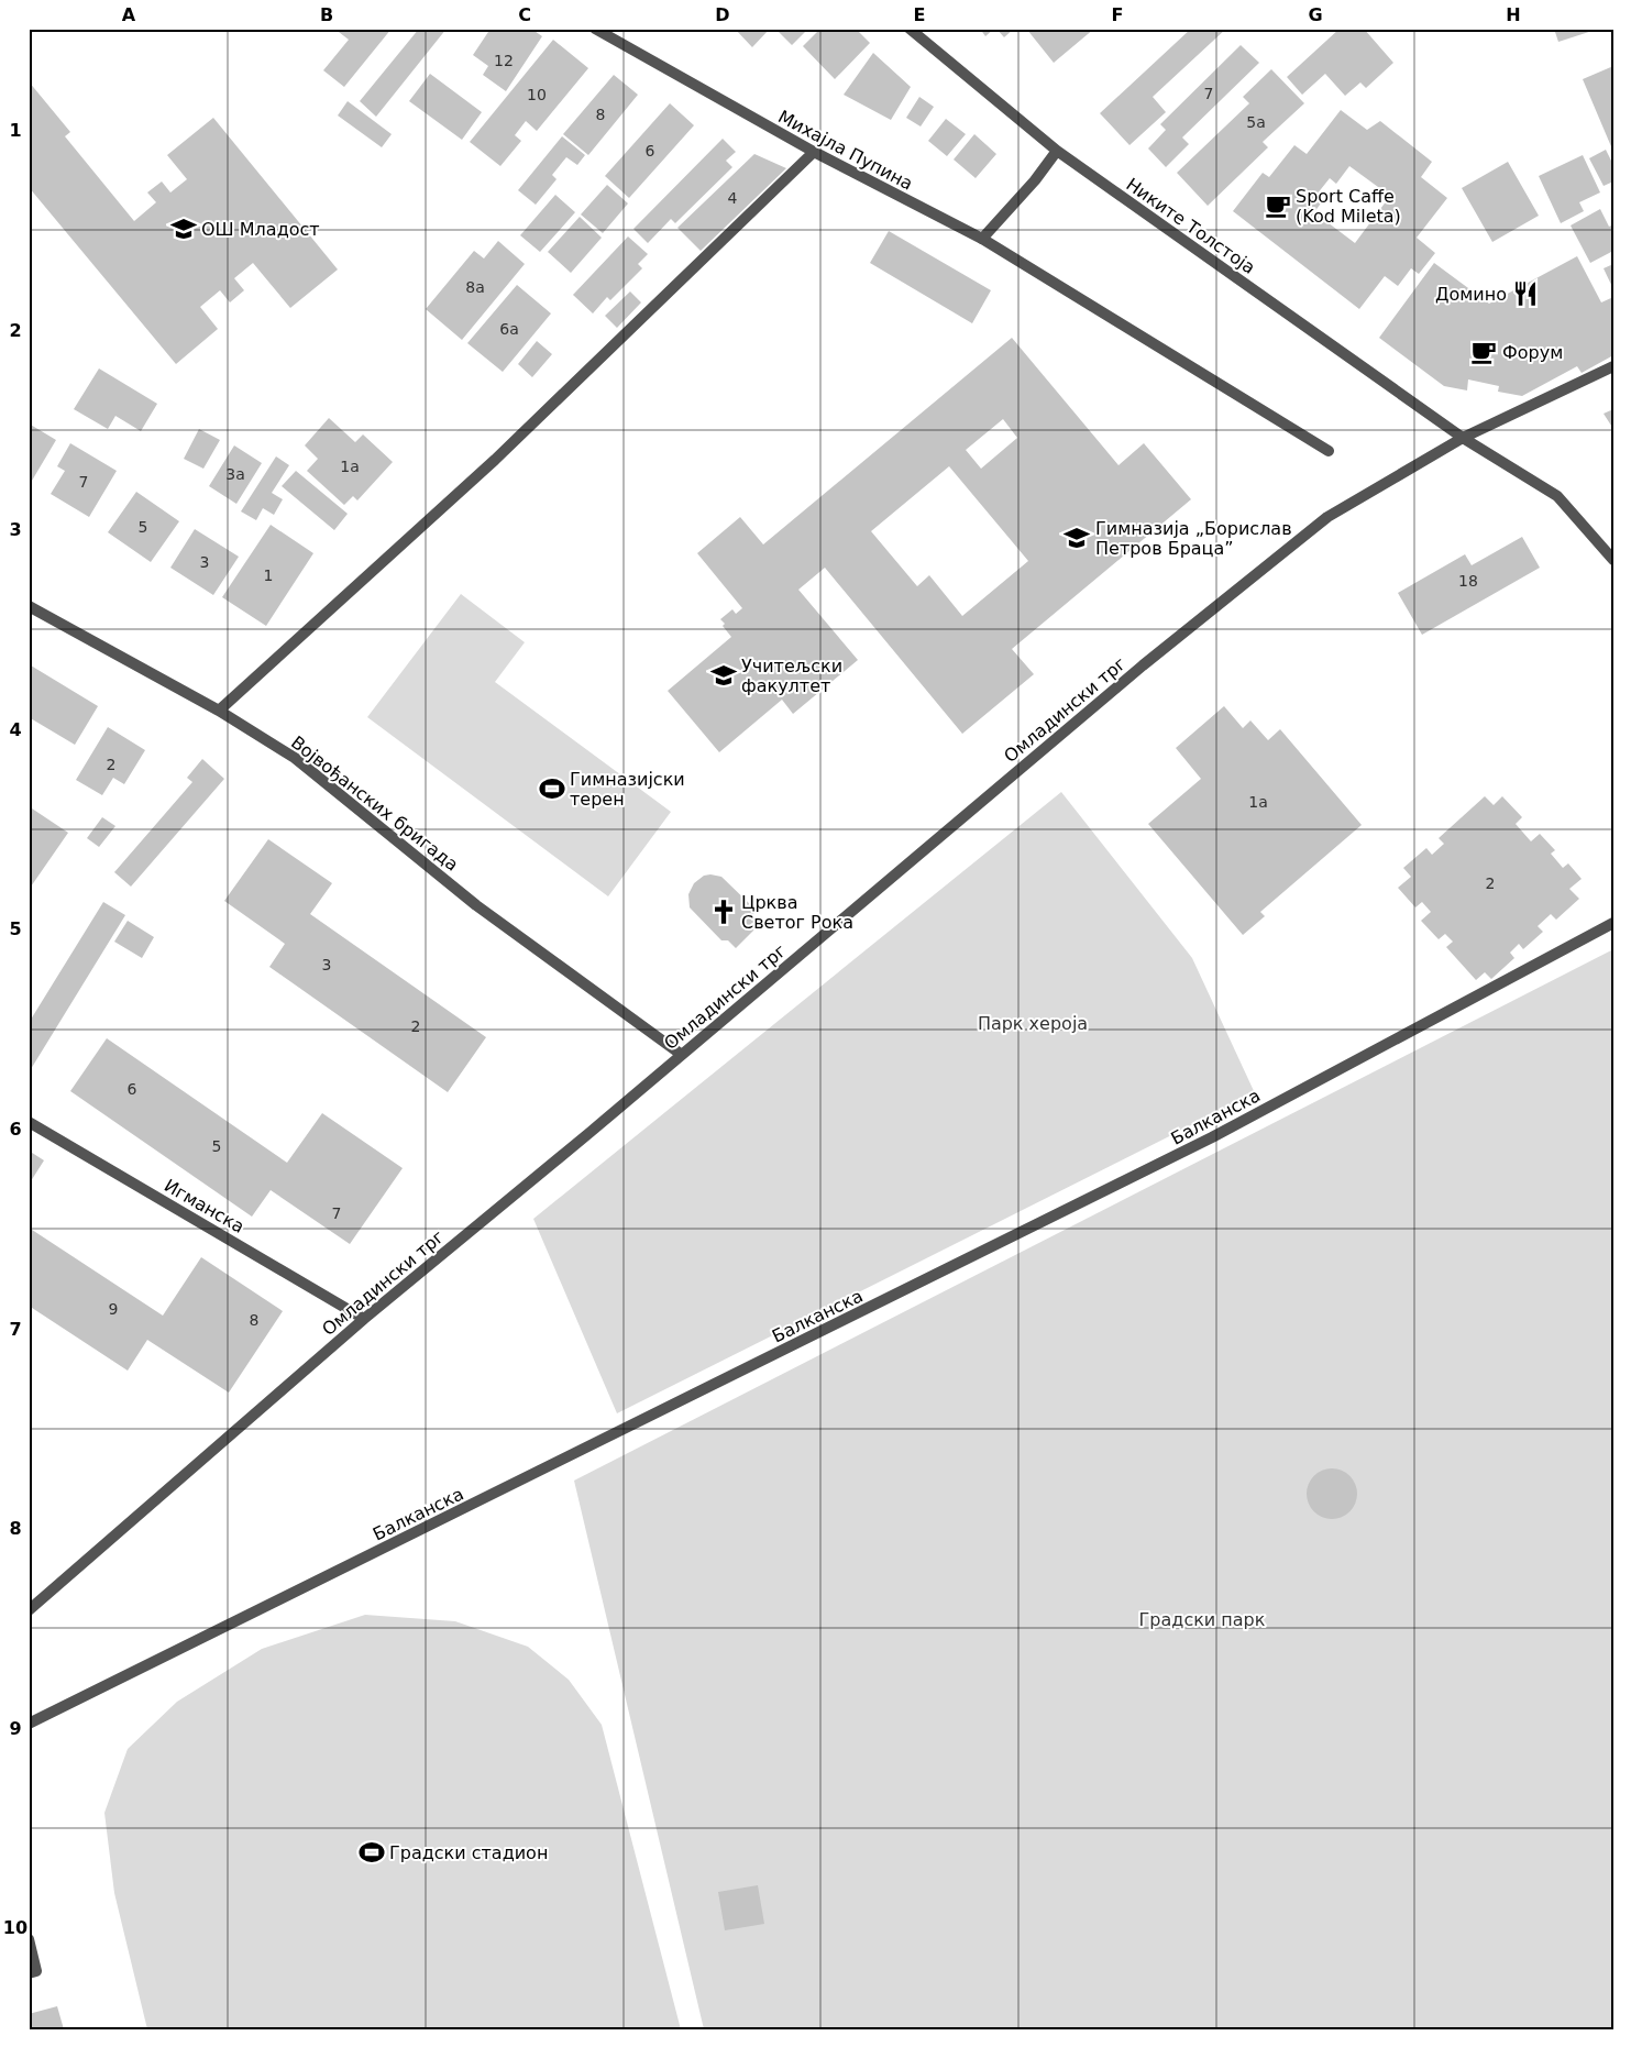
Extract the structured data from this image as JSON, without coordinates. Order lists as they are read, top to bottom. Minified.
{"streets":{"street":["Михајла Пупина","Никите Толстоја","Омладински трг","Војвођанских бригада","Балканска","Игманска"]},"crossings":[["Никите Толстоја","Омладински трг"],["Омладински трг","Војвођанских бригада"],["Омладински трг","Игманска"]],"parks":["Парк хероја","Градски парк"],"places":{"cafe":["Sport Caffe (Kod Mileta)","Форум"],"school or university":["ОШ Младост","Гимназија „Борислав Петров Браца”","Учитељски факултет"],"restaurant":["Домино"],"sports":["Гимназијски терен","Градски стадион"],"church":["Црква Светог Рока"]},"house_numbers":["12","7","10","8","5a","6","4","8a","6a","1a","3a","7","5","3","1","18","2","1a","2","3","2","6","5","7","9","8"],"grid":{"columns":["A","B","C","D","E","F","G","H"],"rows":["1","2","3","4","5","6","7","8","9","10"]}}
